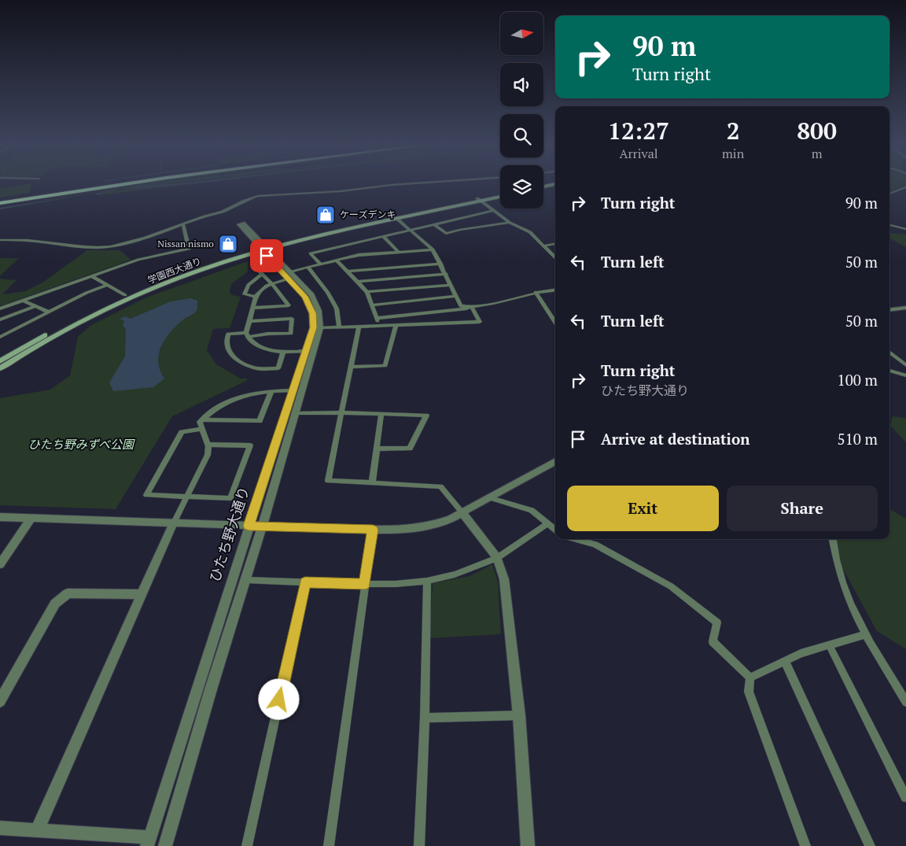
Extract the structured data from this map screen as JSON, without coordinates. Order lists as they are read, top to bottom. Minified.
{"streets":{"main road":["学園西大通り"],"street":["ひたち野大通り"]},"crossings":[["学園西大通り","ひたち野大通り"]],"parks":["ひたち野みずべ公園"],"places":{"shop":["ケーズデンキ","Nissan nismo"]},"north":"right","page":{"turn":["90 m","Turn right"],"eta":["12:27","Arrival","2","min","800","m"],"list":[{"name":"Turn right","value":"90 m"},{"name":"Turn left","value":"50 m"},{"name":"Turn left","value":"50 m"},{"name":"Turn right","note":"ひたち野大通り","value":"100 m"},{"name":"Arrive at destination","value":"510 m"}],"buttons":["Exit","Share"]}}
